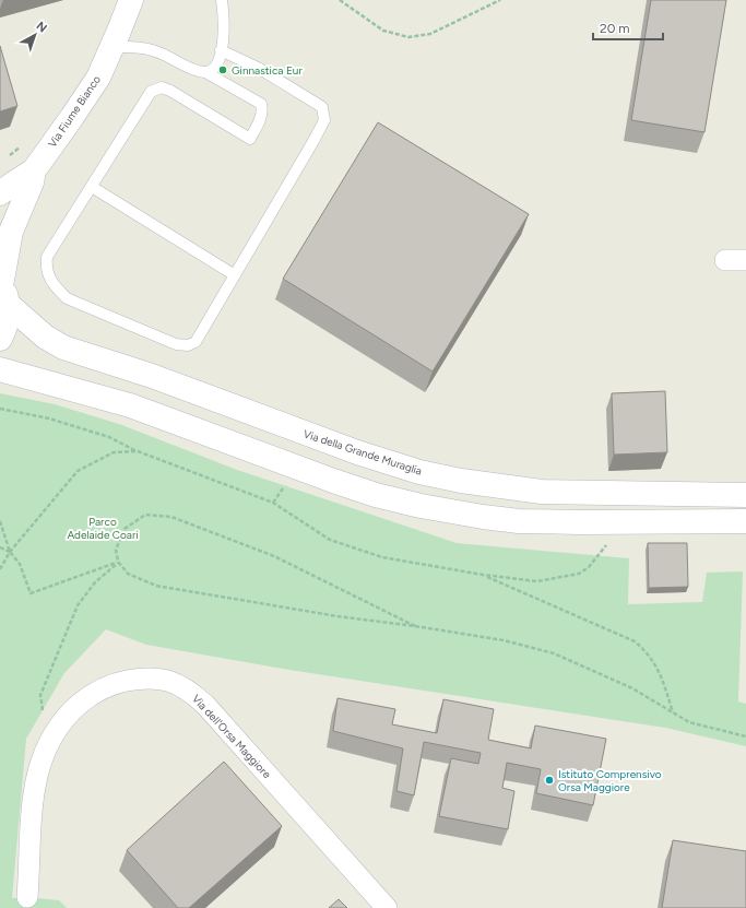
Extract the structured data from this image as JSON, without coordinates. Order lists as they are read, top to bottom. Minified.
{"streets":{"street":["Via Fiume Bianco","Via della Grande Muraglia","Via dell'Orsa Maggiore"]},"parks":["Parco Adelaide Coari"],"places":["Ginnastica Eur","Istituto Comprensivo Orsa Maggiore"],"scale_bar":"20 m","north":"top right"}
